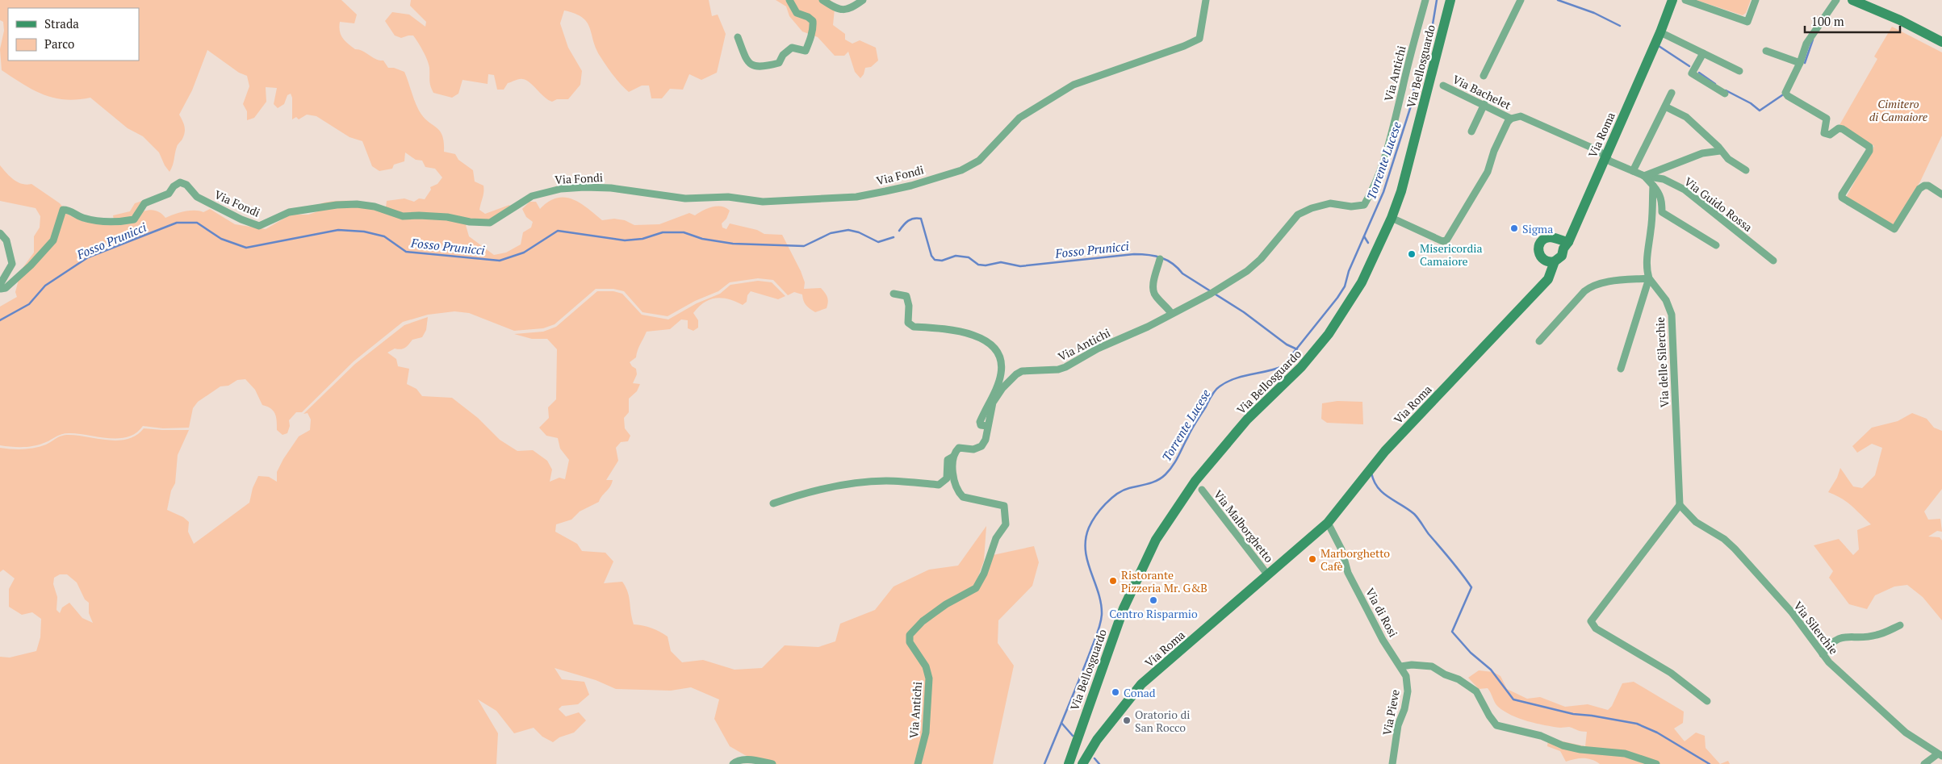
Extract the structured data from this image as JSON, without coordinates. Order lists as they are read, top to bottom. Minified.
{"streets":{"street":["Via Bellosguardo","Via Antichi","Via Bachelet","Via Roma","Via Fondi","Via Guido Rossa","Via delle Silerchie","Via Malborghetto","Via di Rosi","Via Silerchie","Via Pieve"]},"crossings":[["Via Roma","Via Malborghetto"],["Via Roma","Via di Rosi"],["Via delle Silerchie","Via Silerchie"],["Via di Rosi","Via Pieve"]],"water":["Torrente Lucese","Fosso Prunicci"],"parks":["Cimitero di Camaiore"],"places":["Sigma","Misericordia Camaiore","Marborghetto Cafè","Ristorante Pizzeria Mr. G&B","Centro Risparmio","Conad","Oratorio di San Rocco"],"legend":["Strada","Parco"],"scale_bar":"100 m"}
